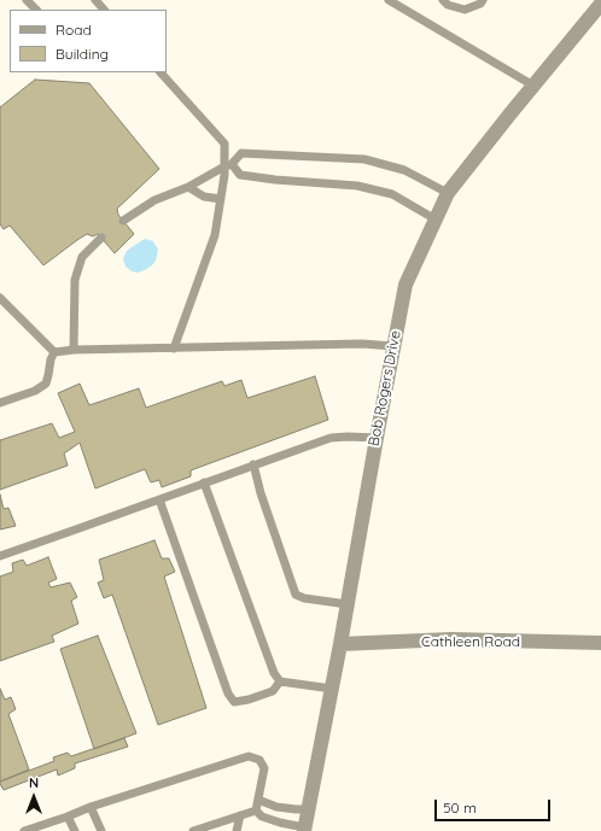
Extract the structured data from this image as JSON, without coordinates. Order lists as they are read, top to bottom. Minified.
{"streets":{"street":["Bob Rogers Drive","Cathleen Road"]},"crossings":[["Bob Rogers Drive","Cathleen Road"]],"legend":["Road","Building"],"scale_bar":"50 m","north":"top"}
